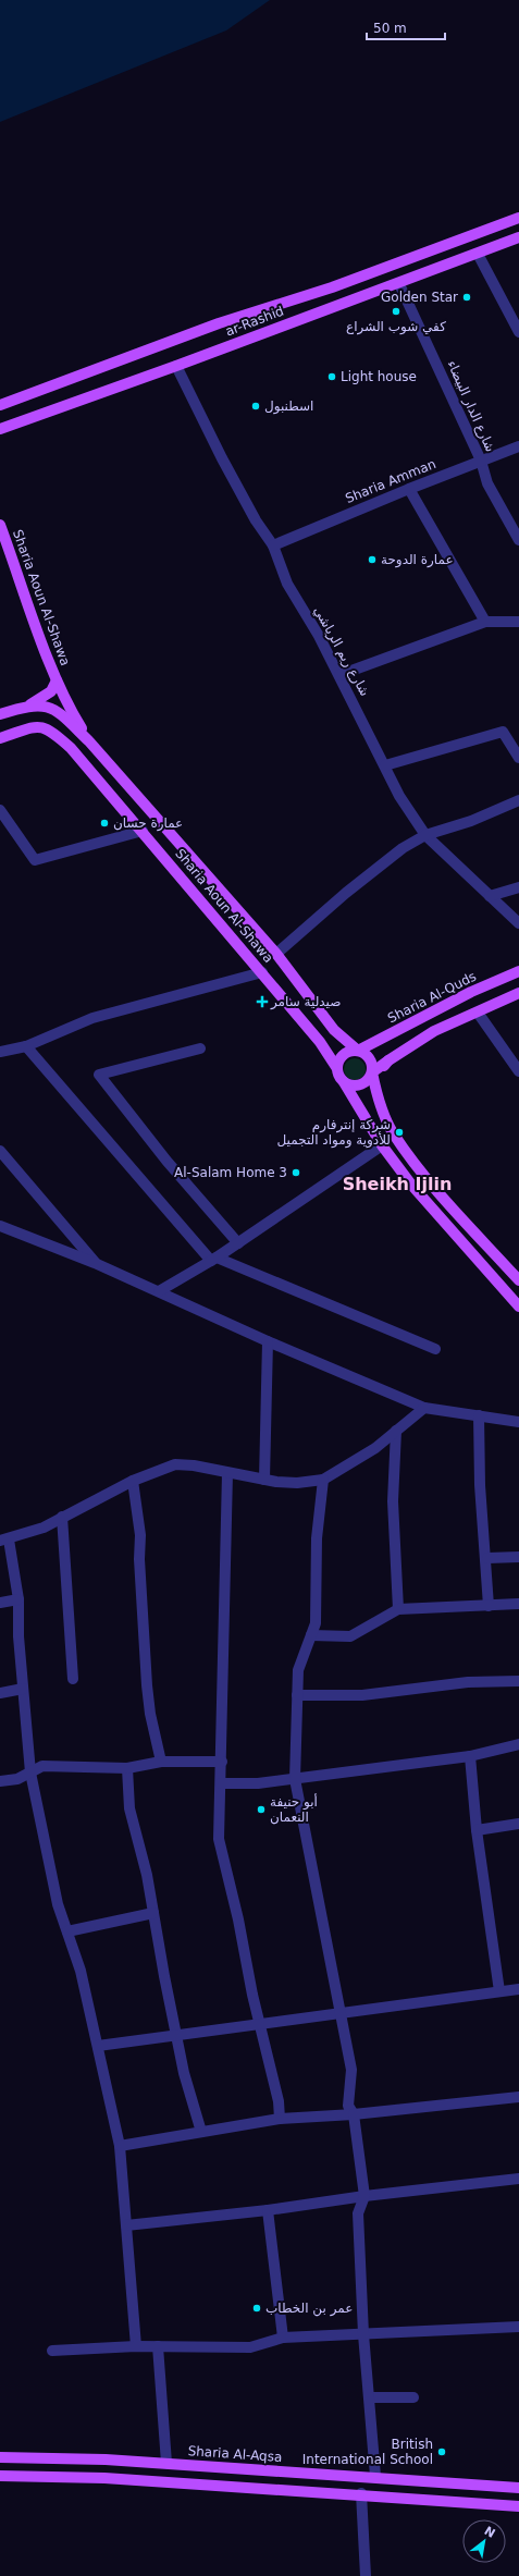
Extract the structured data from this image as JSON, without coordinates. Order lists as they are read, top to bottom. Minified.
{"streets":{"main road":["ar-Rashid","Sharia Aoun Al-Shawa","Sharia Al-Quds","Sharia Al-Aqsa"],"street":["شارع الدار البيضاء","Sharia Amman","شارع ريم الرياشي"]},"crossings":[["ar-Rashid","شارع الدار البيضاء"],["ar-Rashid","شارع ريم الرياشي"],["شارع الدار البيضاء","Sharia Amman"],["Sharia Amman","شارع ريم الرياشي"],["Sharia Aoun Al-Shawa","Sharia Al-Quds"]],"districts":["Sheikh Ijlin"],"places":{"other":["Golden Star","كفي شوب الشراع","Light house","اسطنبول","عمارة الدوحة","عمارة حسان","شركة إنترفارم للأدوية ومواد التجميل","Al-Salam Home 3","أبو حنيفة النعمان","عمر بن الخطاب","British International School"],"health":["صيدلية سامر"]},"scale_bar":"50 m","north":"top right"}
